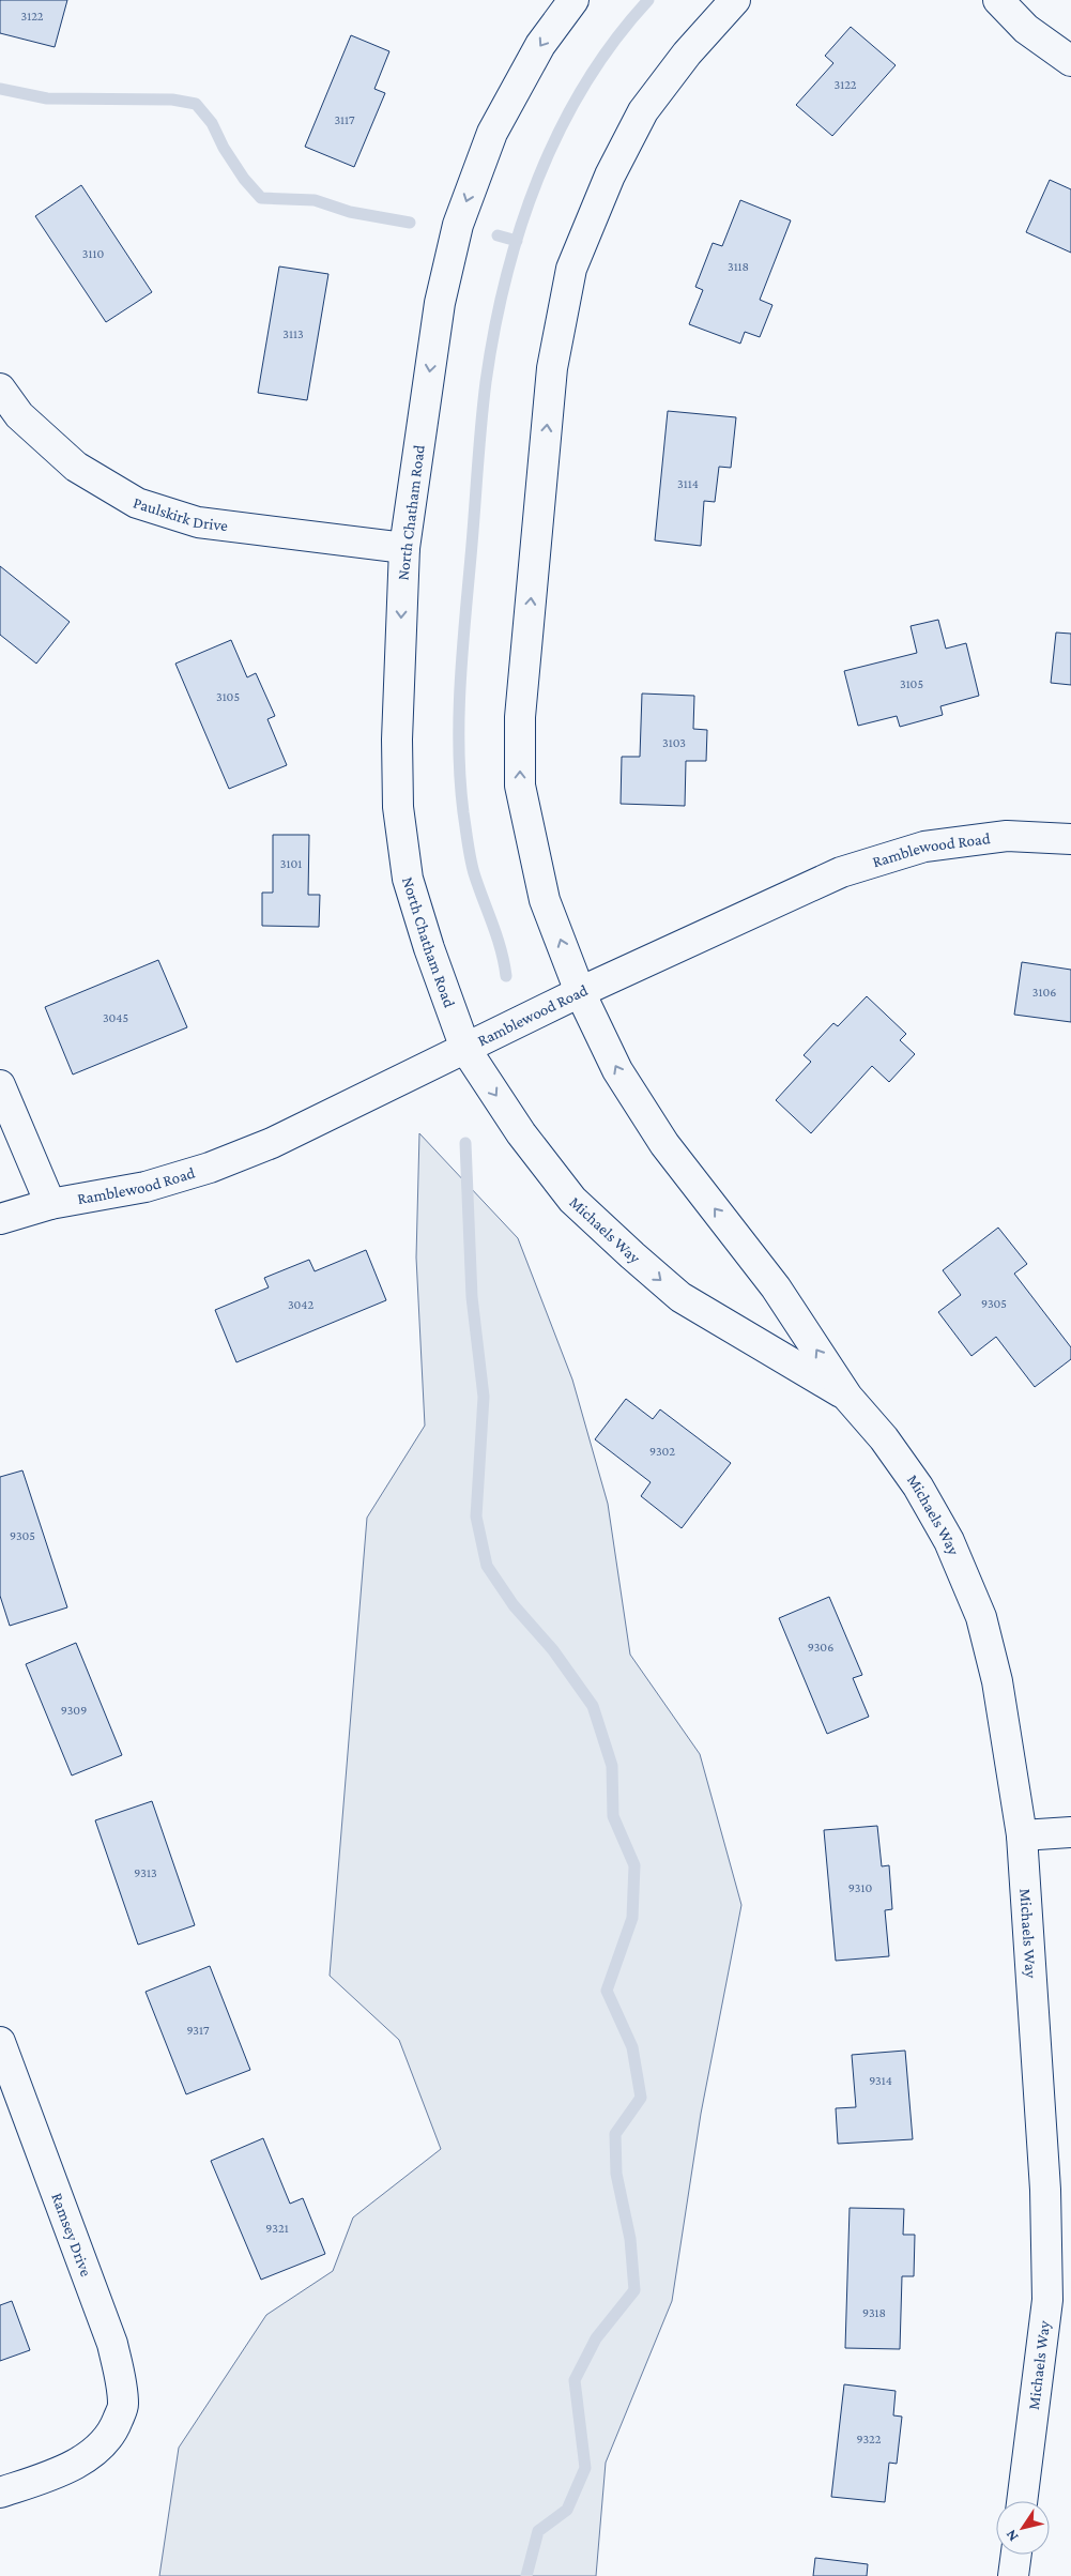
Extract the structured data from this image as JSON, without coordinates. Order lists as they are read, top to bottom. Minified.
{"streets":{"street":["Paulskirk Drive","North Chatham Road","Ramblewood Road","Michaels Way","Ramsey Drive"]},"crossings":[["Paulskirk Drive","North Chatham Road"],["North Chatham Road","Ramblewood Road"],["North Chatham Road","Michaels Way"],["Ramblewood Road","Michaels Way"]],"house_numbers":["3122","3122","3117","3110","3118","3113","3114","3105","3105","3103","3101","3106","3045","9305","3042","9302","9305","9306","9309","9313","9310","9317","9314","9321","9318","9322"],"north":"bottom left"}
